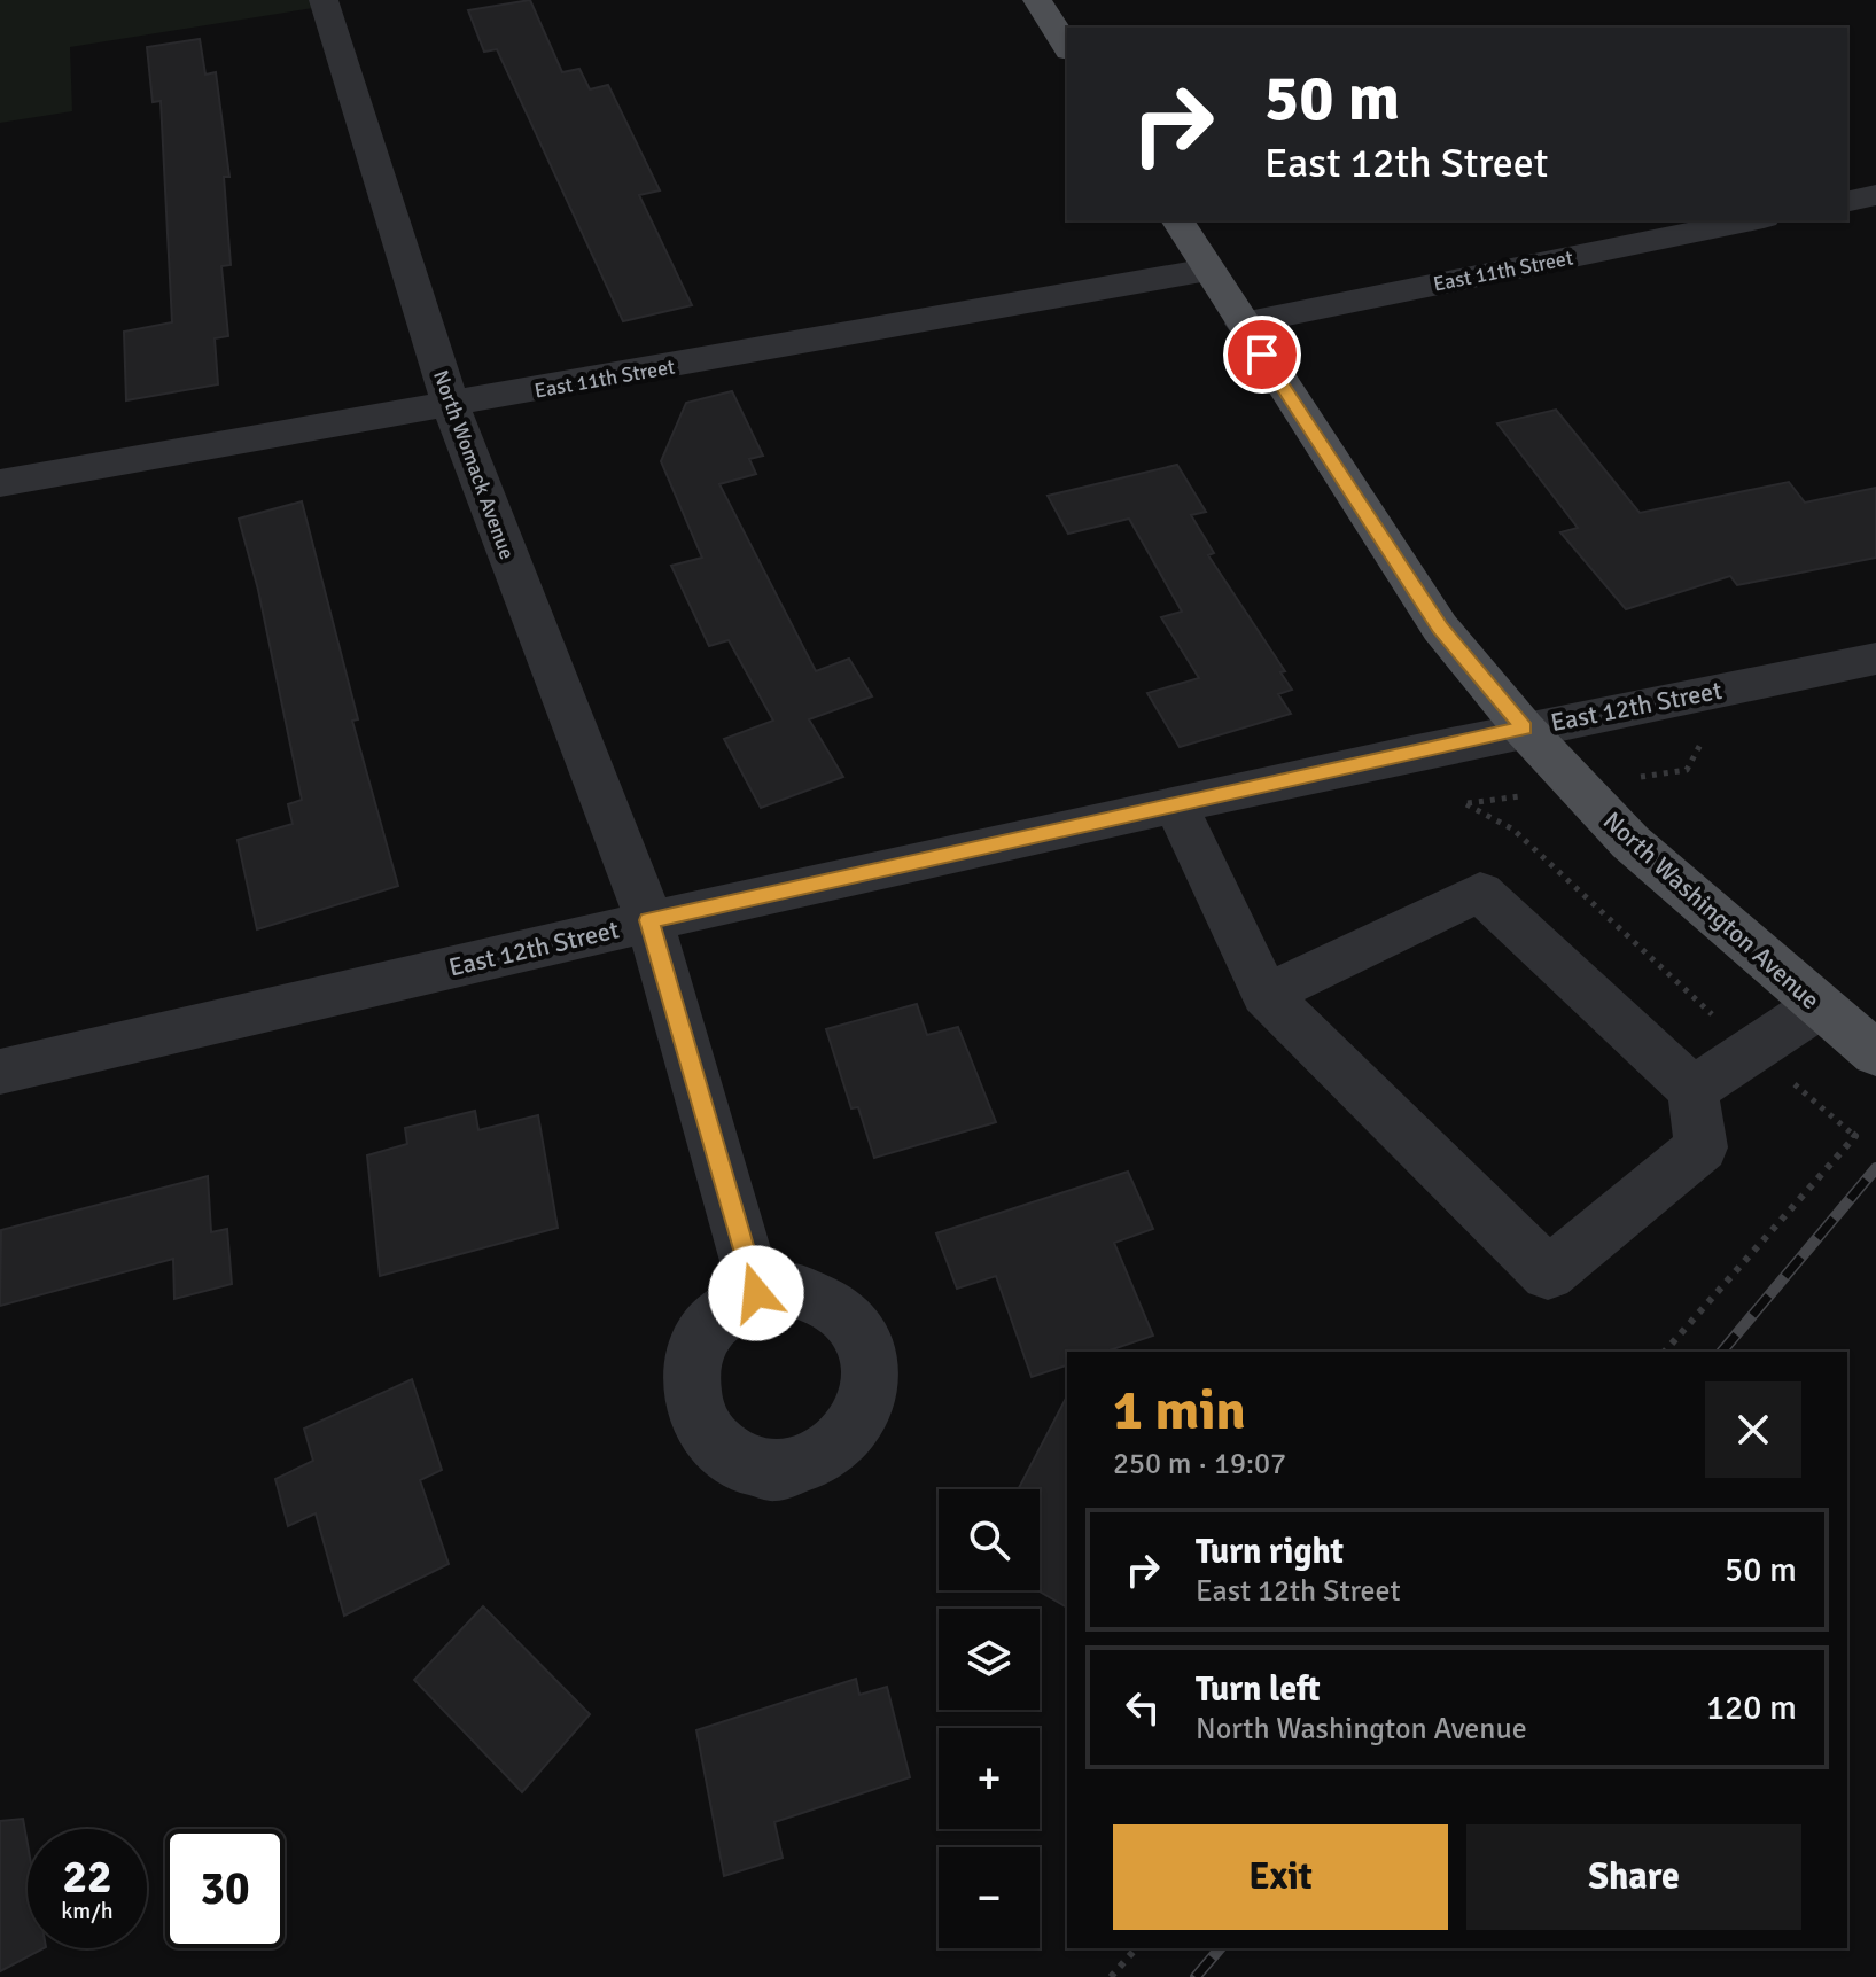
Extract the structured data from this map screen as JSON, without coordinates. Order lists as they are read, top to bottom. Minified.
{"streets":{"main road":["North Washington Avenue"],"street":["East 11th Street","North Womack Avenue","East 12th Street"]},"crossings":[["East 11th Street","North Womack Avenue"],["East 11th Street","North Washington Avenue"],["North Womack Avenue","East 12th Street"],["East 12th Street","North Washington Avenue"]],"page":{"turn":["50 m","East 12th Street"],"heading":["1 min","250 m · 19:07"],"map_buttons":["+","−"],"list":[{"name":"Turn right","note":"East 12th Street","value":"50 m"},{"name":"Turn left","note":"North Washington Avenue","value":"120 m"}],"buttons":["Exit","Share"],"speed":"22 km/h","limit":"30"}}
